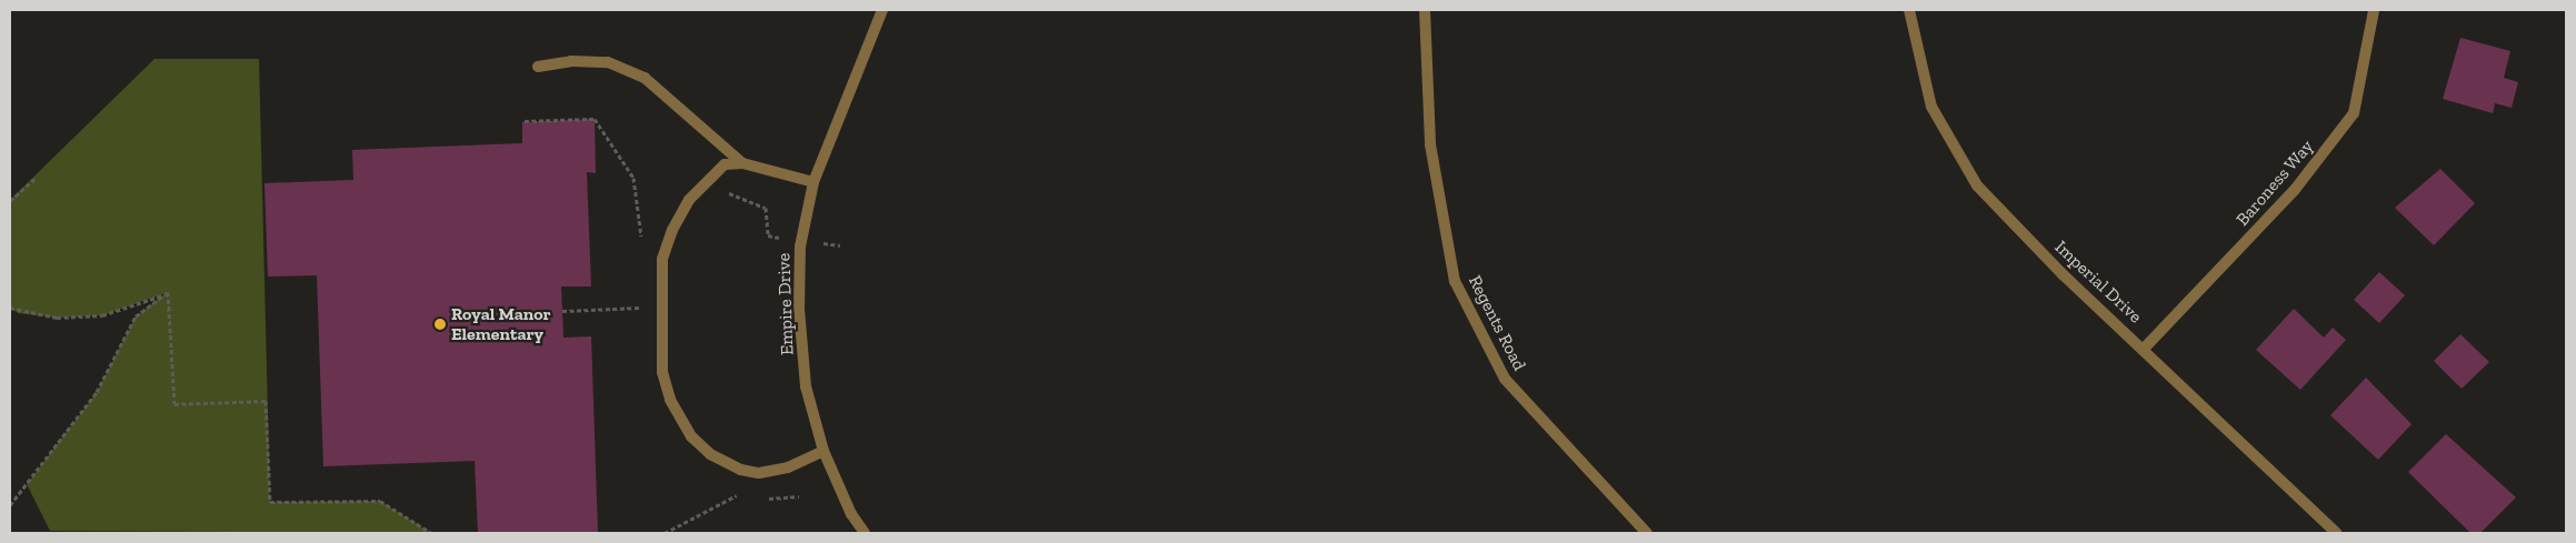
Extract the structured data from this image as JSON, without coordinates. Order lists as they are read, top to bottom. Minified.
{"streets":{"street":["Baroness Way","Imperial Drive","Empire Drive","Regents Road"]},"crossings":[["Baroness Way","Imperial Drive"]],"places":["Royal Manor Elementary"]}
